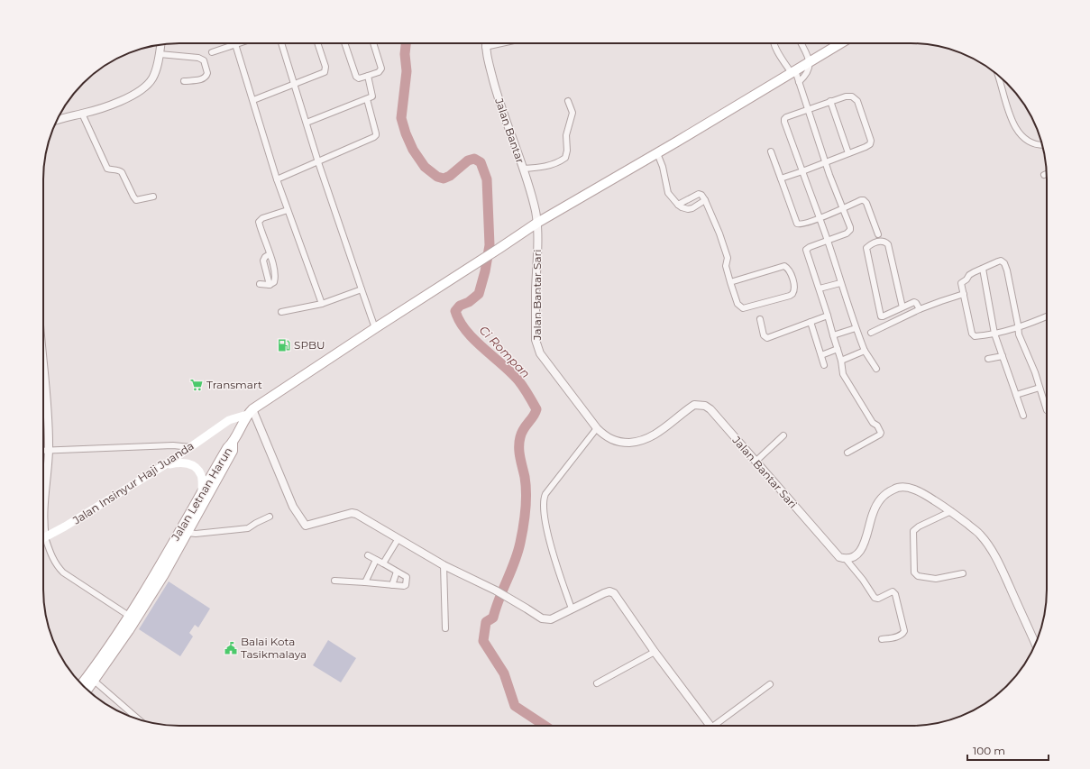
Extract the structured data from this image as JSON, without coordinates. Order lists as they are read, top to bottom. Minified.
{"streets":{"main road":["Jalan Insinyur Haji Juanda","Jalan Letnan Harun"],"street":["Jalan Bantar","Jalan Bantar Sari"]},"crossings":[["Jalan Bantar","Jalan Bantar Sari"]],"water":["Ci Rompan"],"places":{"fuel station":["SPBU"],"supermarket":["Transmart"],"public building":["Balai Kota Tasikmalaya"]},"scale_bar":"100 m"}
